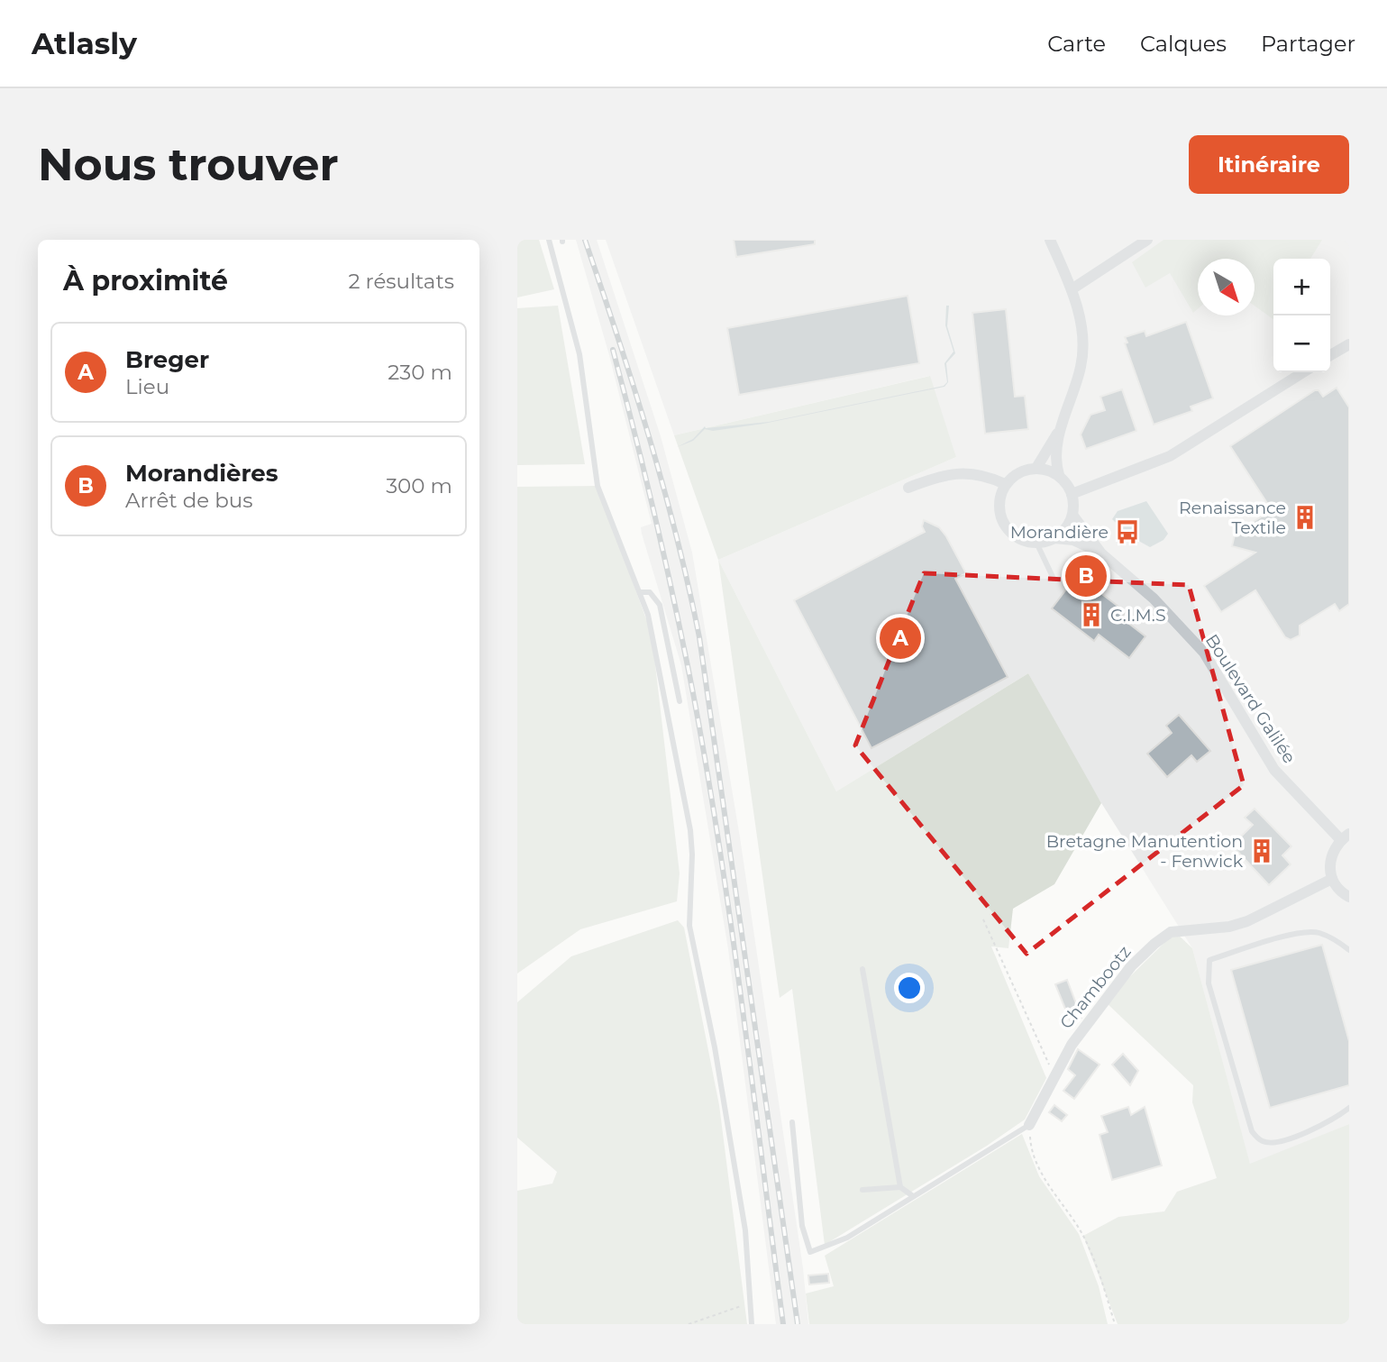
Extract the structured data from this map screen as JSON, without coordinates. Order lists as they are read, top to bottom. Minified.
{"streets":{"street":["Boulevard Galilée","Chambootz"]},"places":{"building":["Renaissance Textile","C.I.M.S","Bretagne Manutention - Fenwick"],"bus stop":["Morandière"]},"north":"bottom right","page":{"header":"Atlasly","nav":["Carte","Calques","Partager"],"buttons":"Itinéraire","title":"Nous trouver","heading":["À proximité","2 résultats"],"map_buttons":["+","−"],"list":[{"mark":"A","name":"Breger","note":"Lieu","value":"230 m"},{"mark":"B","name":"Morandières","note":"Arrêt de bus","value":"300 m"}],"pins":["B","A"]}}
